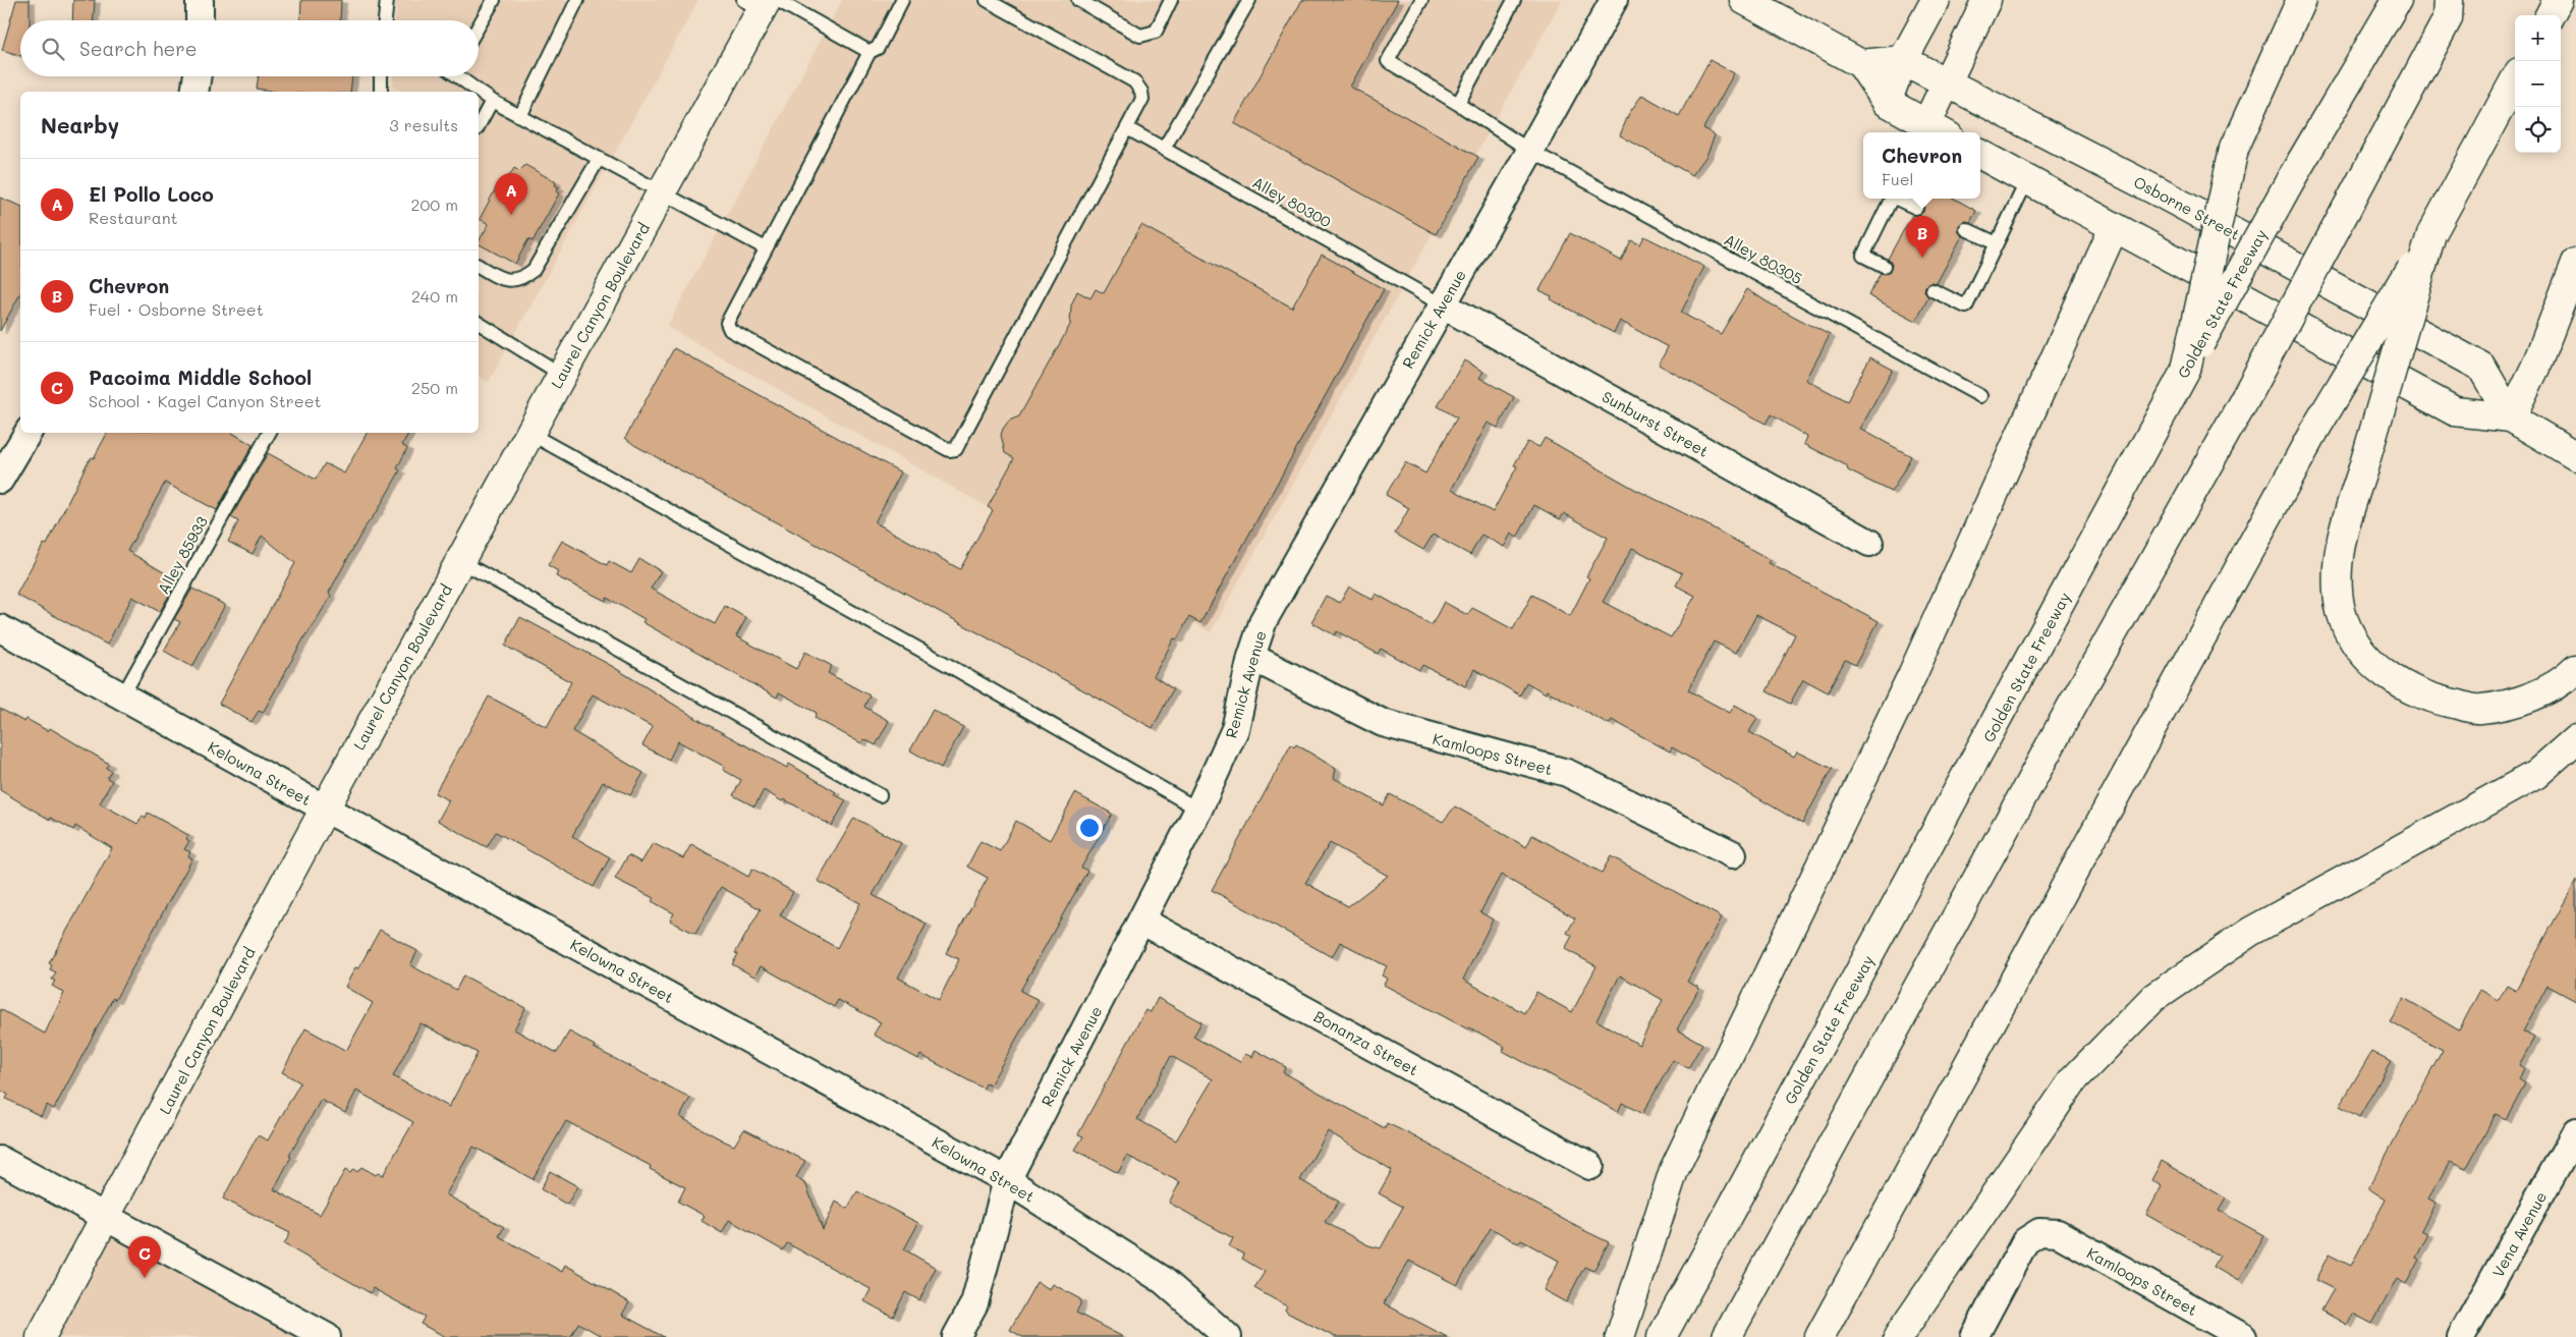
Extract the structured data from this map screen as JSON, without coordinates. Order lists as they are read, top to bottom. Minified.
{"streets":{"main road":["Osborne Street","Golden State Freeway","Laurel Canyon Boulevard"],"street":["Remick Avenue","Sunburst Street","Kamloops Street","Kelowna Street","Bonanza Street","Vena Avenue"],"lane":["Alley 80300","Alley 80305","Alley 85933"]},"crossings":[["Alley 80300","Remick Avenue"],["Alley 80300","Sunburst Street"],["Alley 80305","Remick Avenue"],["Laurel Canyon Boulevard","Kelowna Street"],["Remick Avenue","Sunburst Street"],["Remick Avenue","Kamloops Street"],["Remick Avenue","Kelowna Street"],["Remick Avenue","Bonanza Street"],["Alley 85933","Kelowna Street"]],"page":{"map_buttons":["+","−"],"search":"Search here","heading":["Nearby","3 results"],"popup":["Chevron","Fuel"],"list":[{"mark":"A","name":"El Pollo Loco","note":"Restaurant","value":"200 m"},{"mark":"B","name":"Chevron","note":"Fuel · Osborne Street","value":"240 m"},{"mark":"C","name":"Pacoima Middle School","note":"School · Kagel Canyon Street","value":"250 m"}],"pins":["A","B","C"]}}
